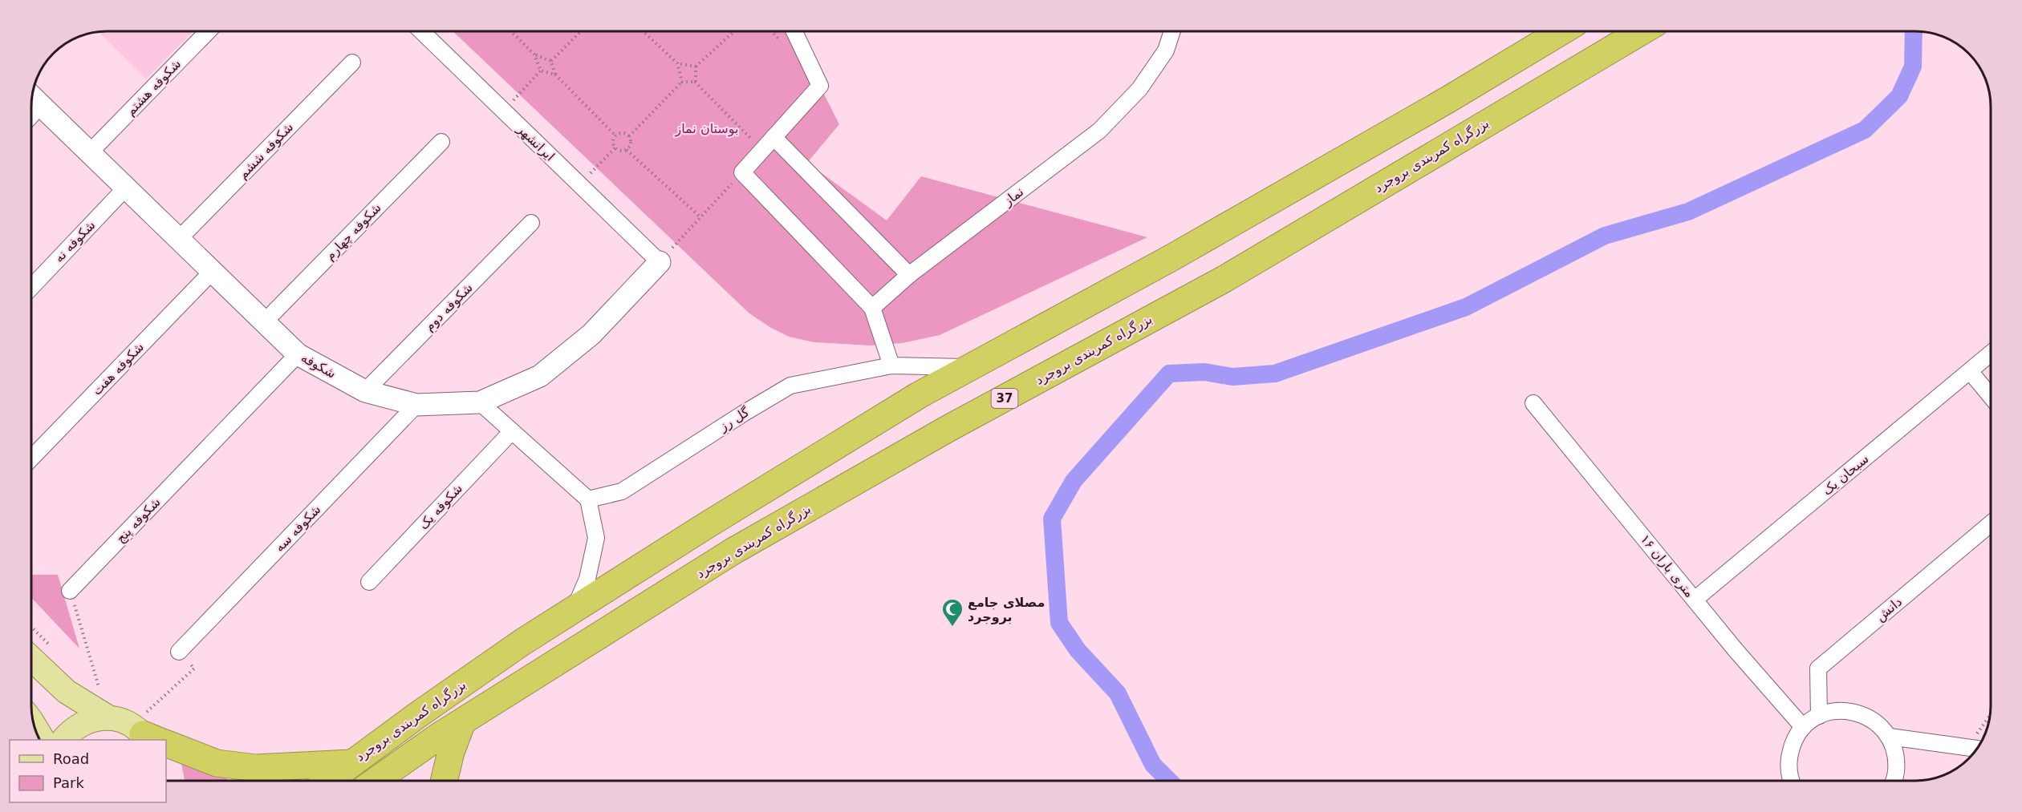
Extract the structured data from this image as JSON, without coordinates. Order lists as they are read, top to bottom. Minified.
{"streets":{"highway":["بزرگراه کمربندی بروجرد","37"],"street":["شکوفه هشتم","ایرانشهر","شکوفه ششم","نماز","شکوفه چهارم","شکوفه نه","شکوفه دوم","شکوفه","شکوفه هفت","گل رز","سبحان یک","شکوفه یک","شکوفه پنج","شکوفه سه","۱۶ متری باران","دانش"]},"crossings":[["شکوفه هشتم","شکوفه"],["ایرانشهر","شکوفه"],["شکوفه ششم","شکوفه"],["بزرگراه کمربندی بروجرد","گل رز"],["شکوفه چهارم","شکوفه"],["شکوفه نه","شکوفه"],["شکوفه دوم","شکوفه"],["شکوفه","شکوفه هفت"],["شکوفه","شکوفه پنج"],["شکوفه","شکوفه سه"],["سبحان یک","۱۶ متری باران"]],"parks":["بوستان نماز"],"places":{"mosque":["مصلای جامع بروجرد"]},"legend":["Road","Park"]}
